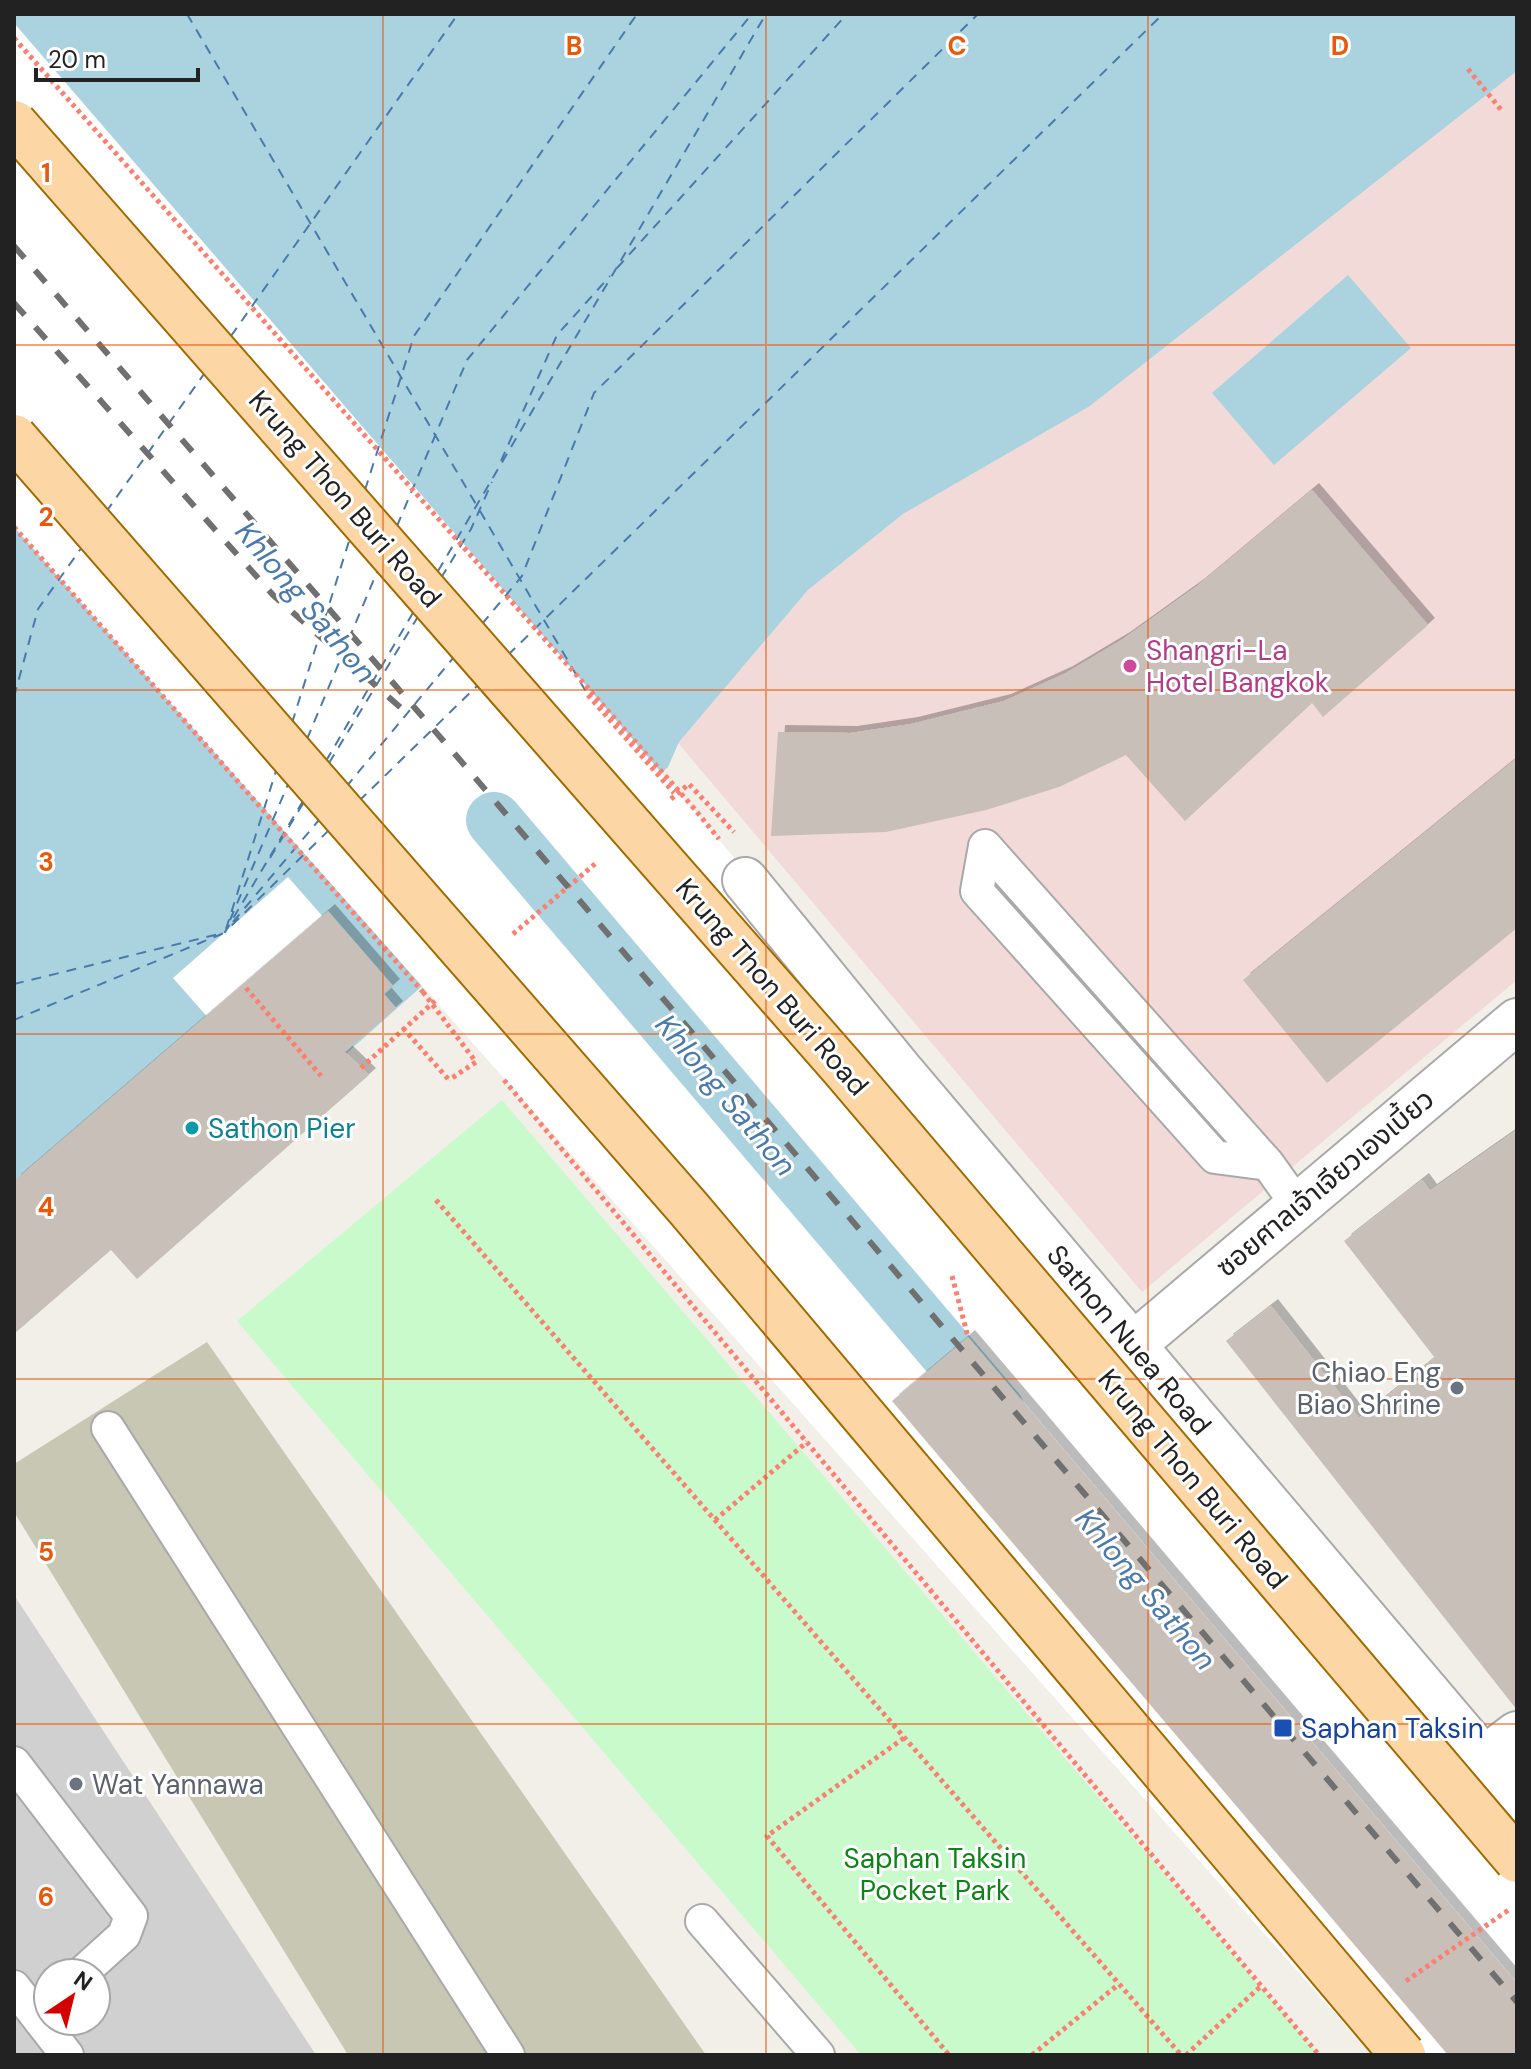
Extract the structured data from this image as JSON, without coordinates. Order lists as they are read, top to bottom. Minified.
{"streets":{"main road":["Krung Thon Buri Road"],"street":["ซอยศาลเจ้าเจียวเองเบี้ยว","Sathon Nuea Road"]},"crossings":[["ซอยศาลเจ้าเจียวเองเบี้ยว","Sathon Nuea Road"]],"water":["Khlong Sathon"],"parks":["Saphan Taksin Pocket Park"],"places":{"other":["Shangri-La Hotel Bangkok","Sathon Pier","Chiao Eng Biao Shrine","Wat Yannawa"],"transit":["Saphan Taksin"]},"scale_bar":"20 m","north":"top right","grid":{"columns":["B","C","D"],"rows":["1","2","3","4","5","6"]}}
